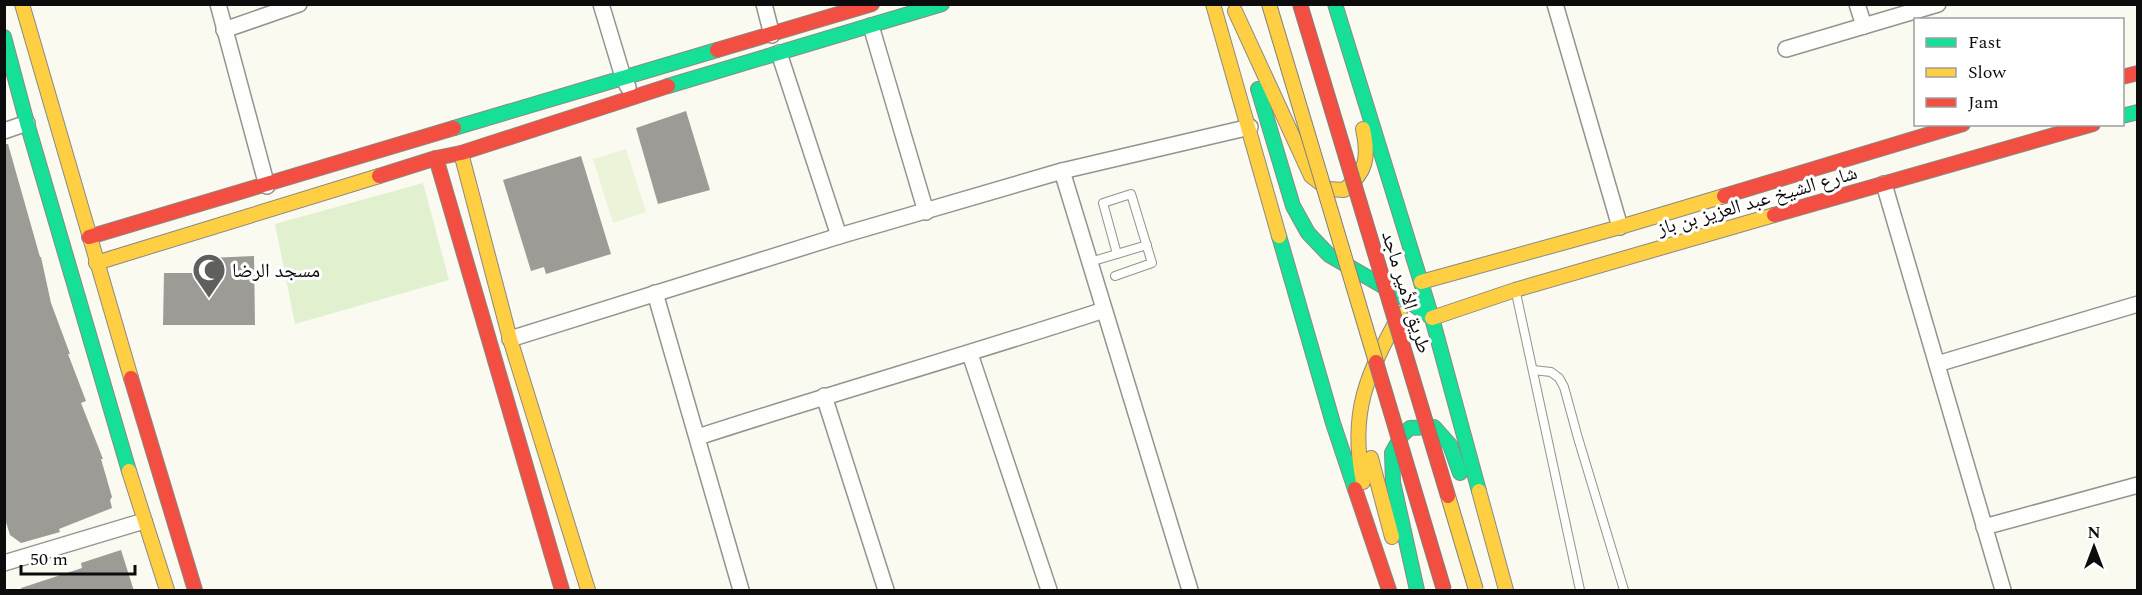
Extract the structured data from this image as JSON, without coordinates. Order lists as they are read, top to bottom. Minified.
{"streets":{"main road":["شارع الشيخ عبد العزيز بن باز","طريق الأمير ماجد"]},"places":{"mosque":["مسجد الرضا"]},"legend":["Fast","Slow","Jam"],"scale_bar":"50 m","north":"top"}
